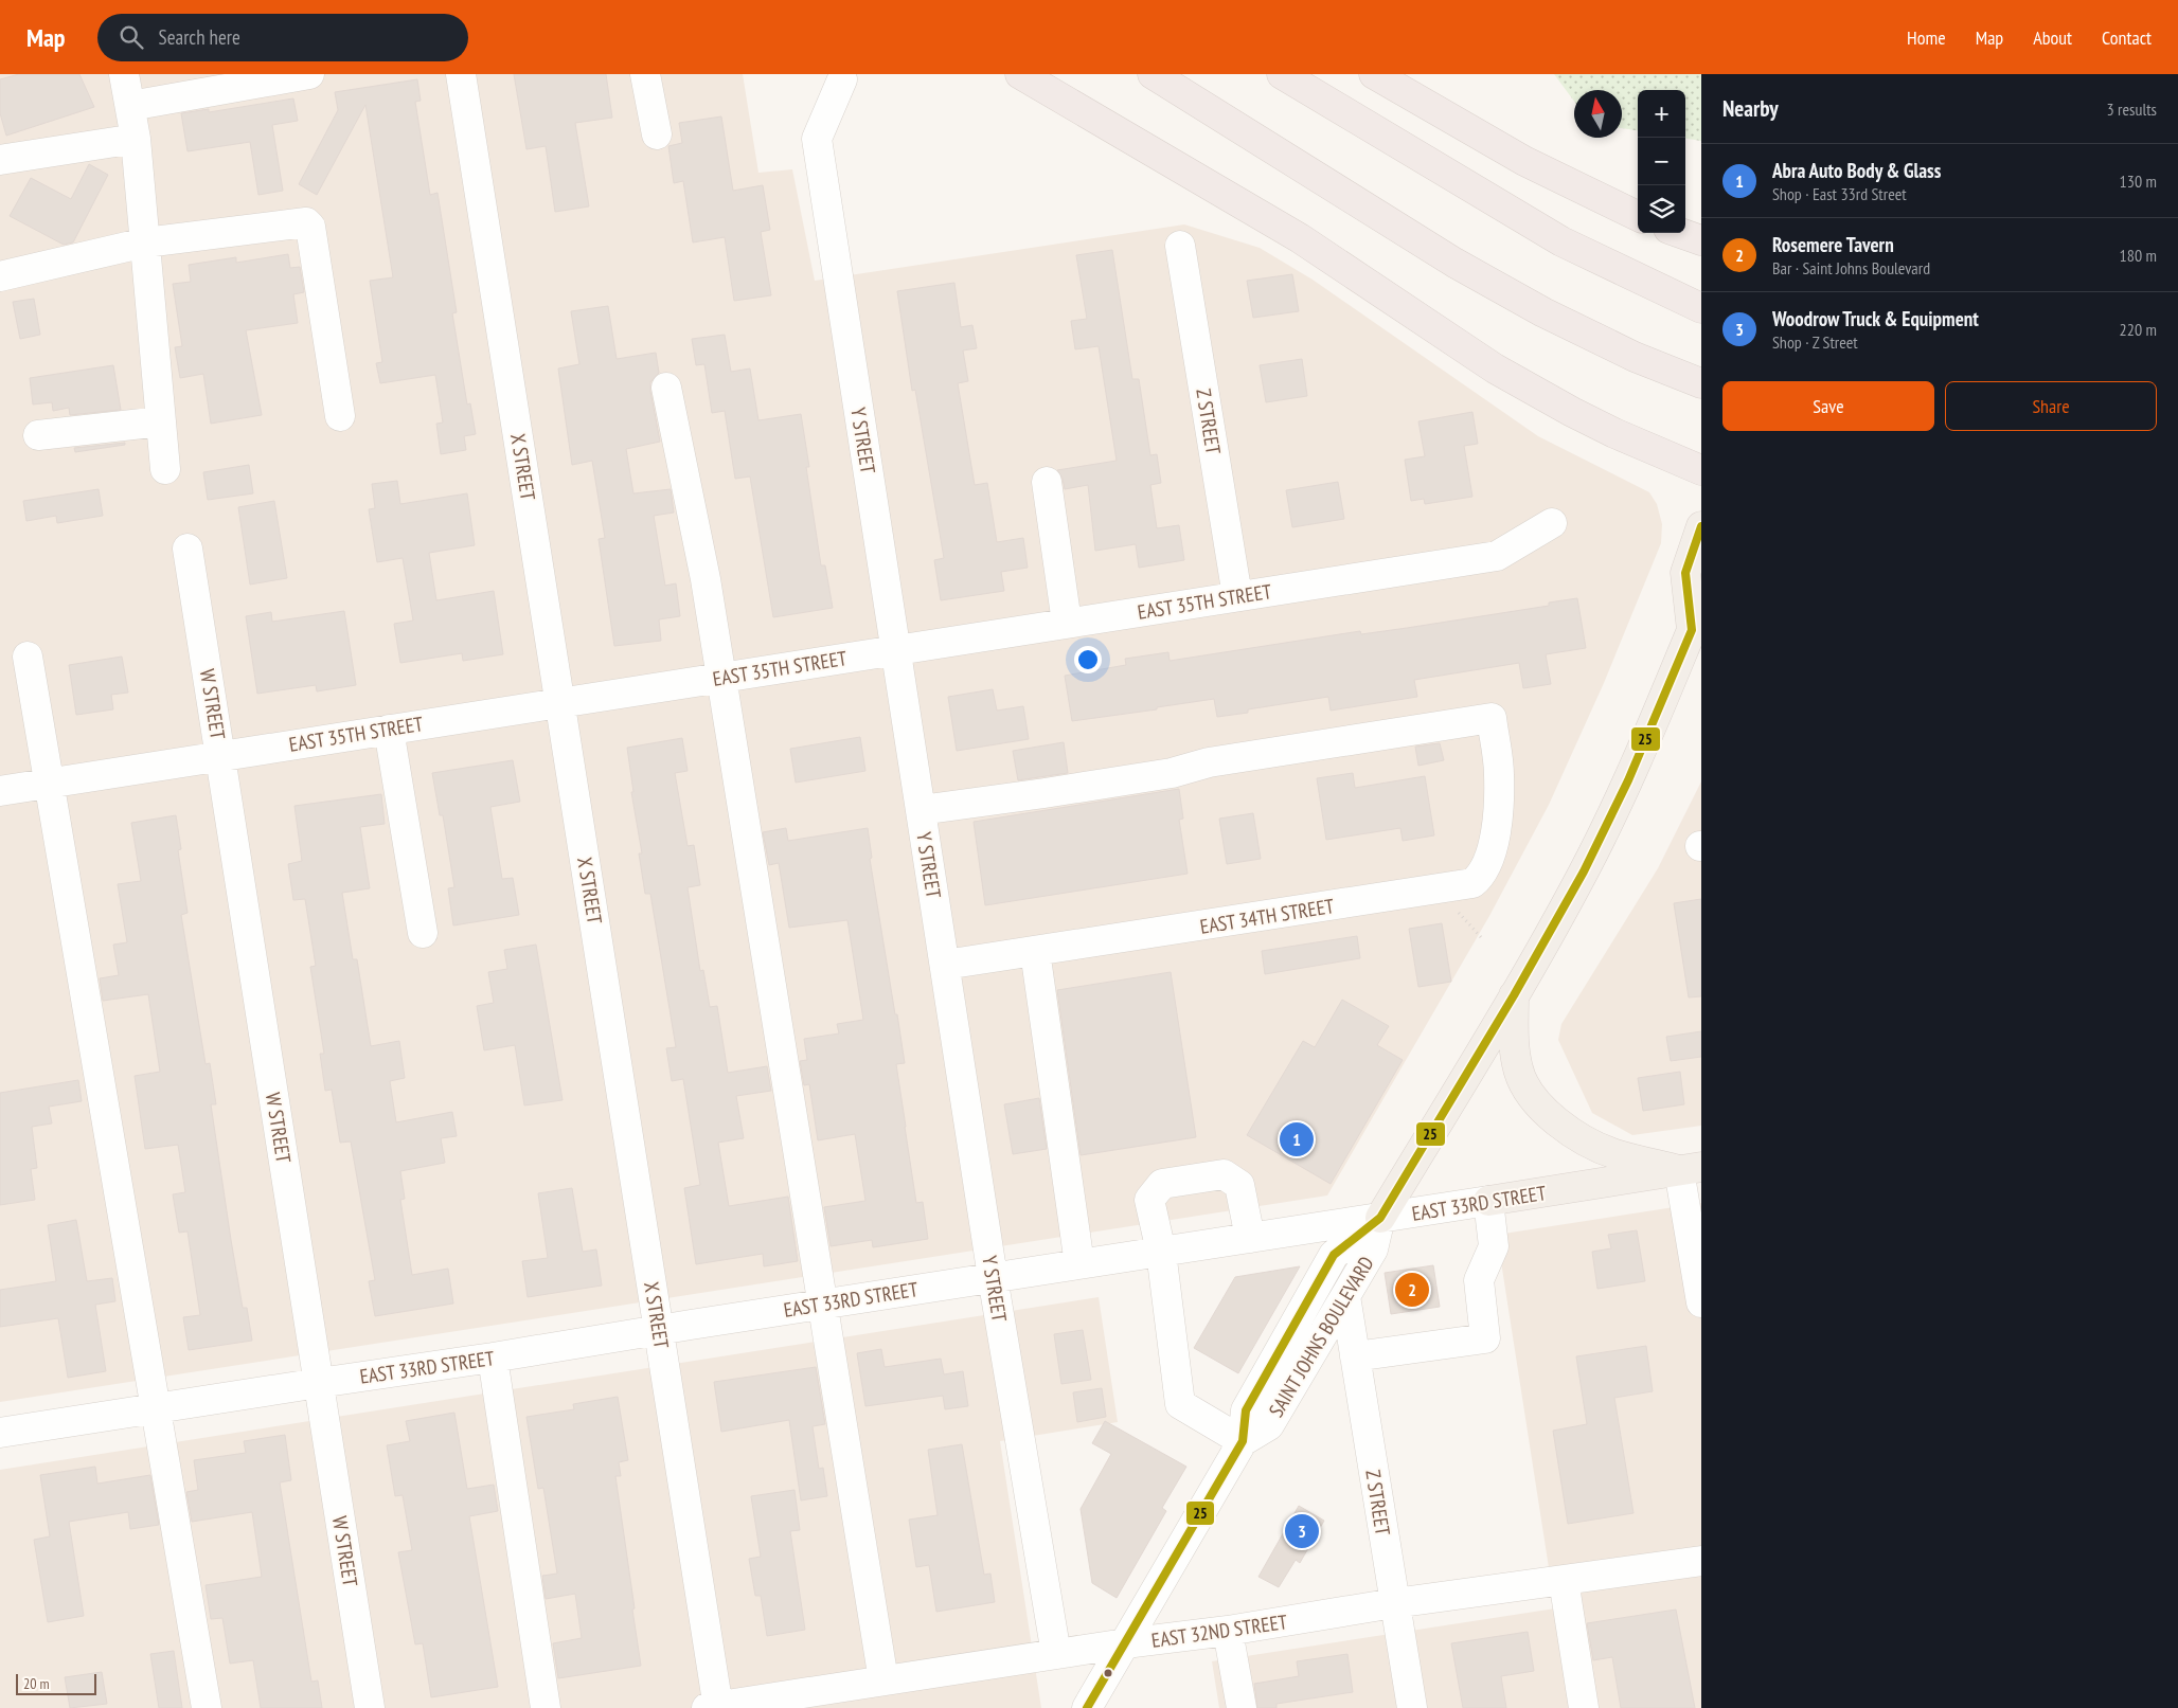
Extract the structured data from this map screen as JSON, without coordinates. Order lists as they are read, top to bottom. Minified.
{"streets":{"main road":["EAST 33RD STREET","SAINT JOHNS BOULEVARD"],"street":["Z STREET","Y STREET","X STREET","EAST 35TH STREET","W STREET","EAST 34TH STREET","EAST 32ND STREET"]},"crossings":[["Z STREET","EAST 35TH STREET"],["Z STREET","SAINT JOHNS BOULEVARD"],["Z STREET","EAST 32ND STREET"],["Y STREET","EAST 35TH STREET"],["Y STREET","EAST 34TH STREET"],["Y STREET","EAST 33RD STREET"],["Y STREET","EAST 32ND STREET"],["X STREET","EAST 35TH STREET"],["X STREET","EAST 33RD STREET"],["X STREET","EAST 32ND STREET"],["EAST 35TH STREET","W STREET"],["W STREET","EAST 33RD STREET"],["EAST 33RD STREET","SAINT JOHNS BOULEVARD"],["SAINT JOHNS BOULEVARD","EAST 32ND STREET"]],"lines":["transit line 25"],"scale_bar":"20 m","north":"top","page":{"header":"Map","search":"Search here","nav":["Home","Map","About","Contact"],"heading":["Nearby","3 results"],"map_buttons":["+","−"],"list":[{"mark":"1","name":"Abra Auto Body & Glass","note":"Shop · East 33rd Street","value":"130 m"},{"mark":"2","name":"Rosemere Tavern","note":"Bar · Saint Johns Boulevard","value":"180 m"},{"mark":"3","name":"Woodrow Truck & Equipment","note":"Shop · Z Street","value":"220 m"}],"buttons":["Save","Share"],"pins":["1","2","3"],"scale":"20 m"}}
